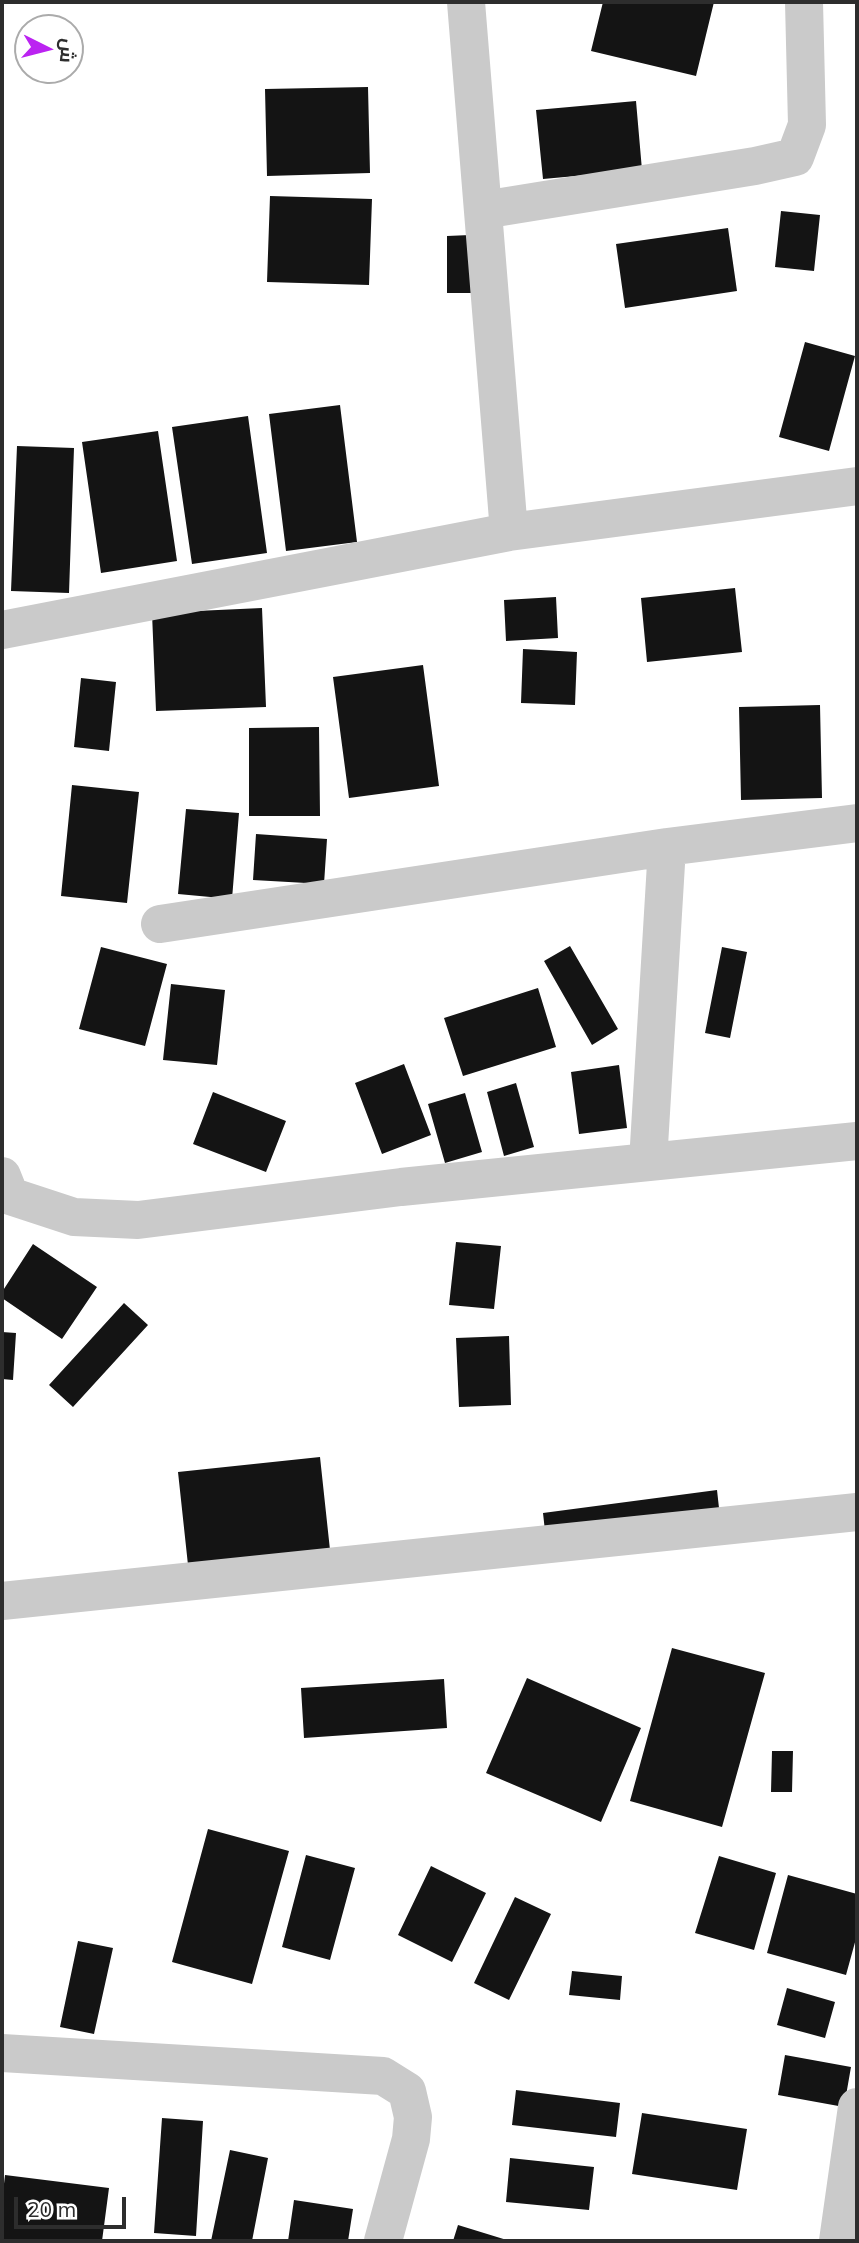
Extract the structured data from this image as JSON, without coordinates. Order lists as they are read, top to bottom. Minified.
{"scale_bar":"20 m","north":"right"}
